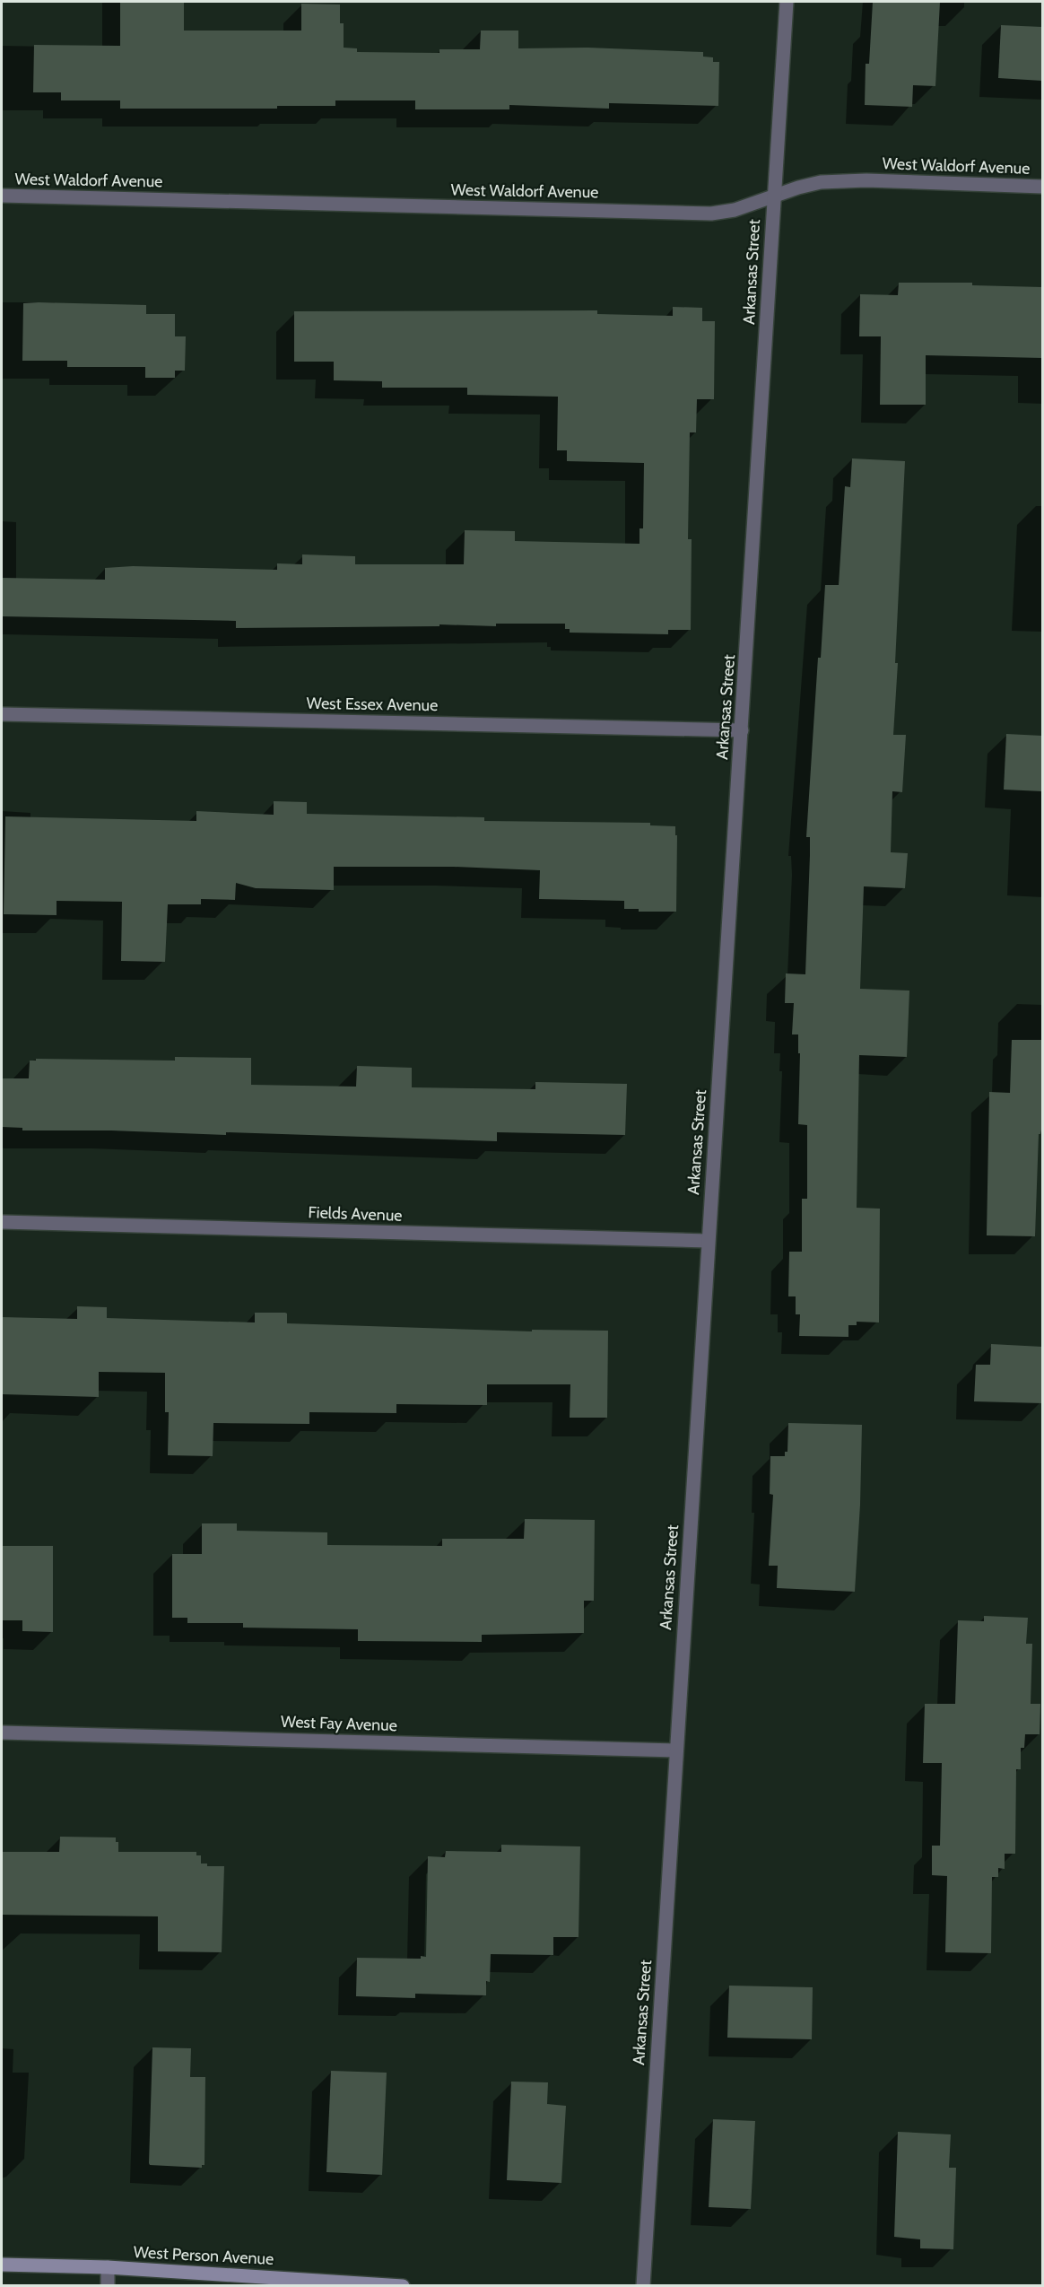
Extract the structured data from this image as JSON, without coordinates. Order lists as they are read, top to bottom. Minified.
{"streets":{"street":["West Waldorf Avenue","Arkansas Street","West Essex Avenue","Fields Avenue","West Fay Avenue","West Person Avenue"]},"crossings":[["West Waldorf Avenue","Arkansas Street"],["Arkansas Street","West Essex Avenue"],["Arkansas Street","Fields Avenue"],["Arkansas Street","West Fay Avenue"]]}
